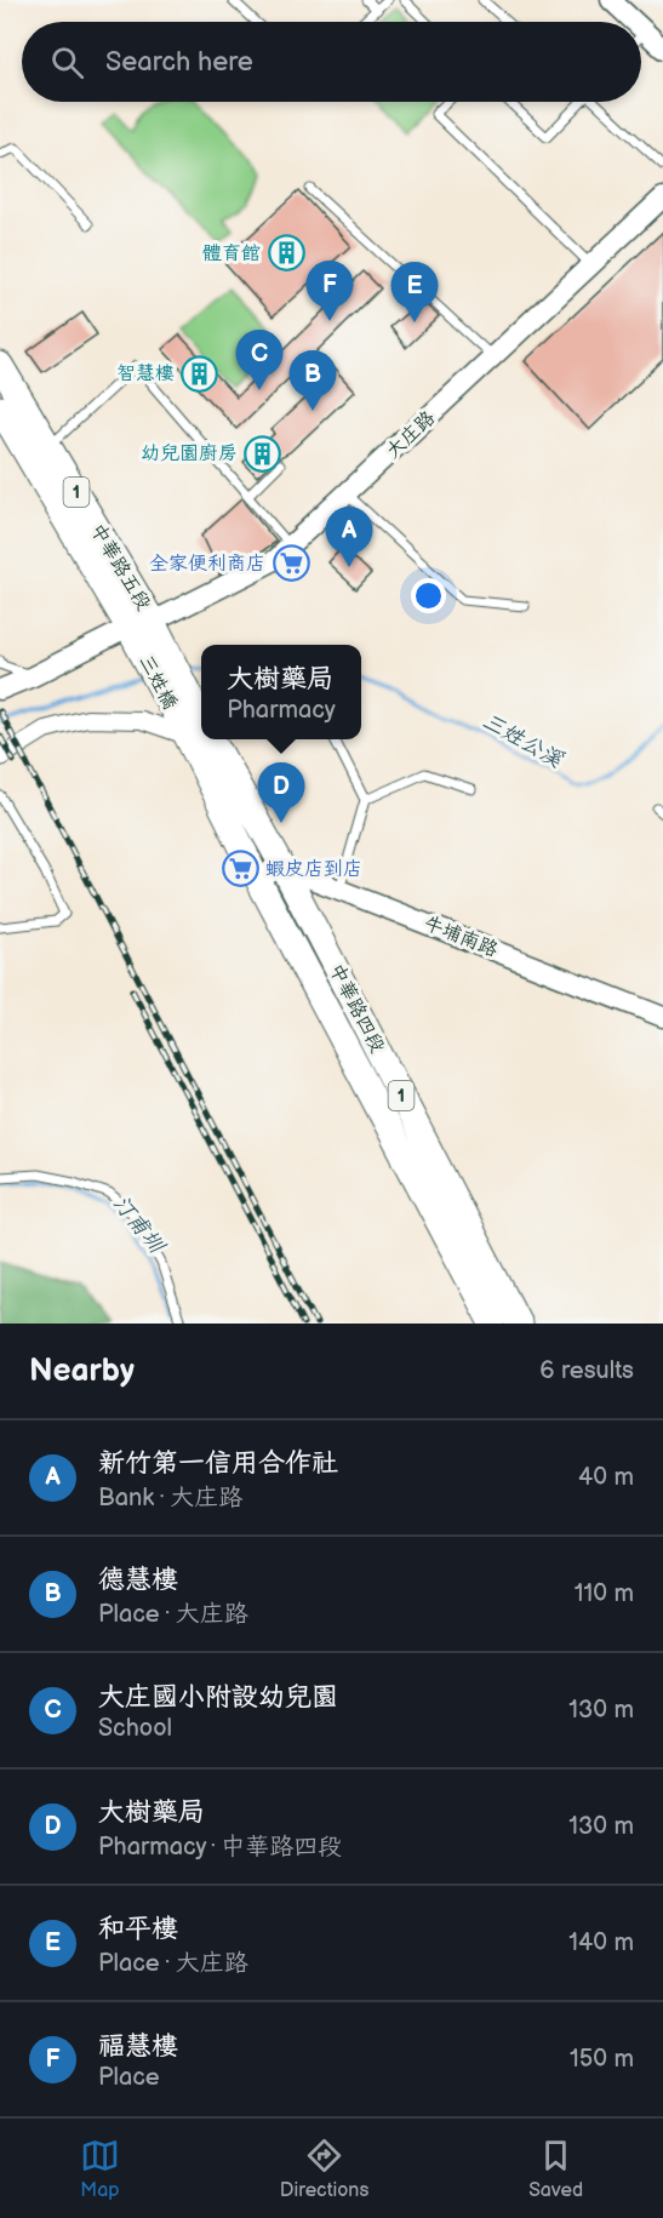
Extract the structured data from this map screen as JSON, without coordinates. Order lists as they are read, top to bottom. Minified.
{"streets":{"main road":["1","中華路五段","三姓橋","中華路四段"],"street":["大庄路","牛埔南路"]},"crossings":[["大庄路","中華路五段"],["大庄路","三姓橋"],["中華路五段","三姓橋"],["牛埔南路","中華路四段"]],"water":["三姓公溪","汀甫圳"],"places":{"building":["體育館","智慧樓","幼兒園廚房"],"supermarket":["全家便利商店","蝦皮店到店"]},"page":{"search":"Search here","pins":["F","E","C","B","A","D"],"popup":["大樹藥局","Pharmacy"],"heading":["Nearby","6 results"],"list":[{"mark":"A","name":"新竹第一信用合作社","note":"Bank · 大庄路","value":"40 m"},{"mark":"B","name":"德慧樓","note":"Place · 大庄路","value":"110 m"},{"mark":"C","name":"大庄國小附設幼兒園","note":"School","value":"130 m"},{"mark":"D","name":"大樹藥局","note":"Pharmacy · 中華路四段","value":"130 m"},{"mark":"E","name":"和平樓","note":"Place · 大庄路","value":"140 m"},{"mark":"F","name":"福慧樓","note":"Place","value":"150 m"}],"nav":["Map","Directions","Saved"]}}
